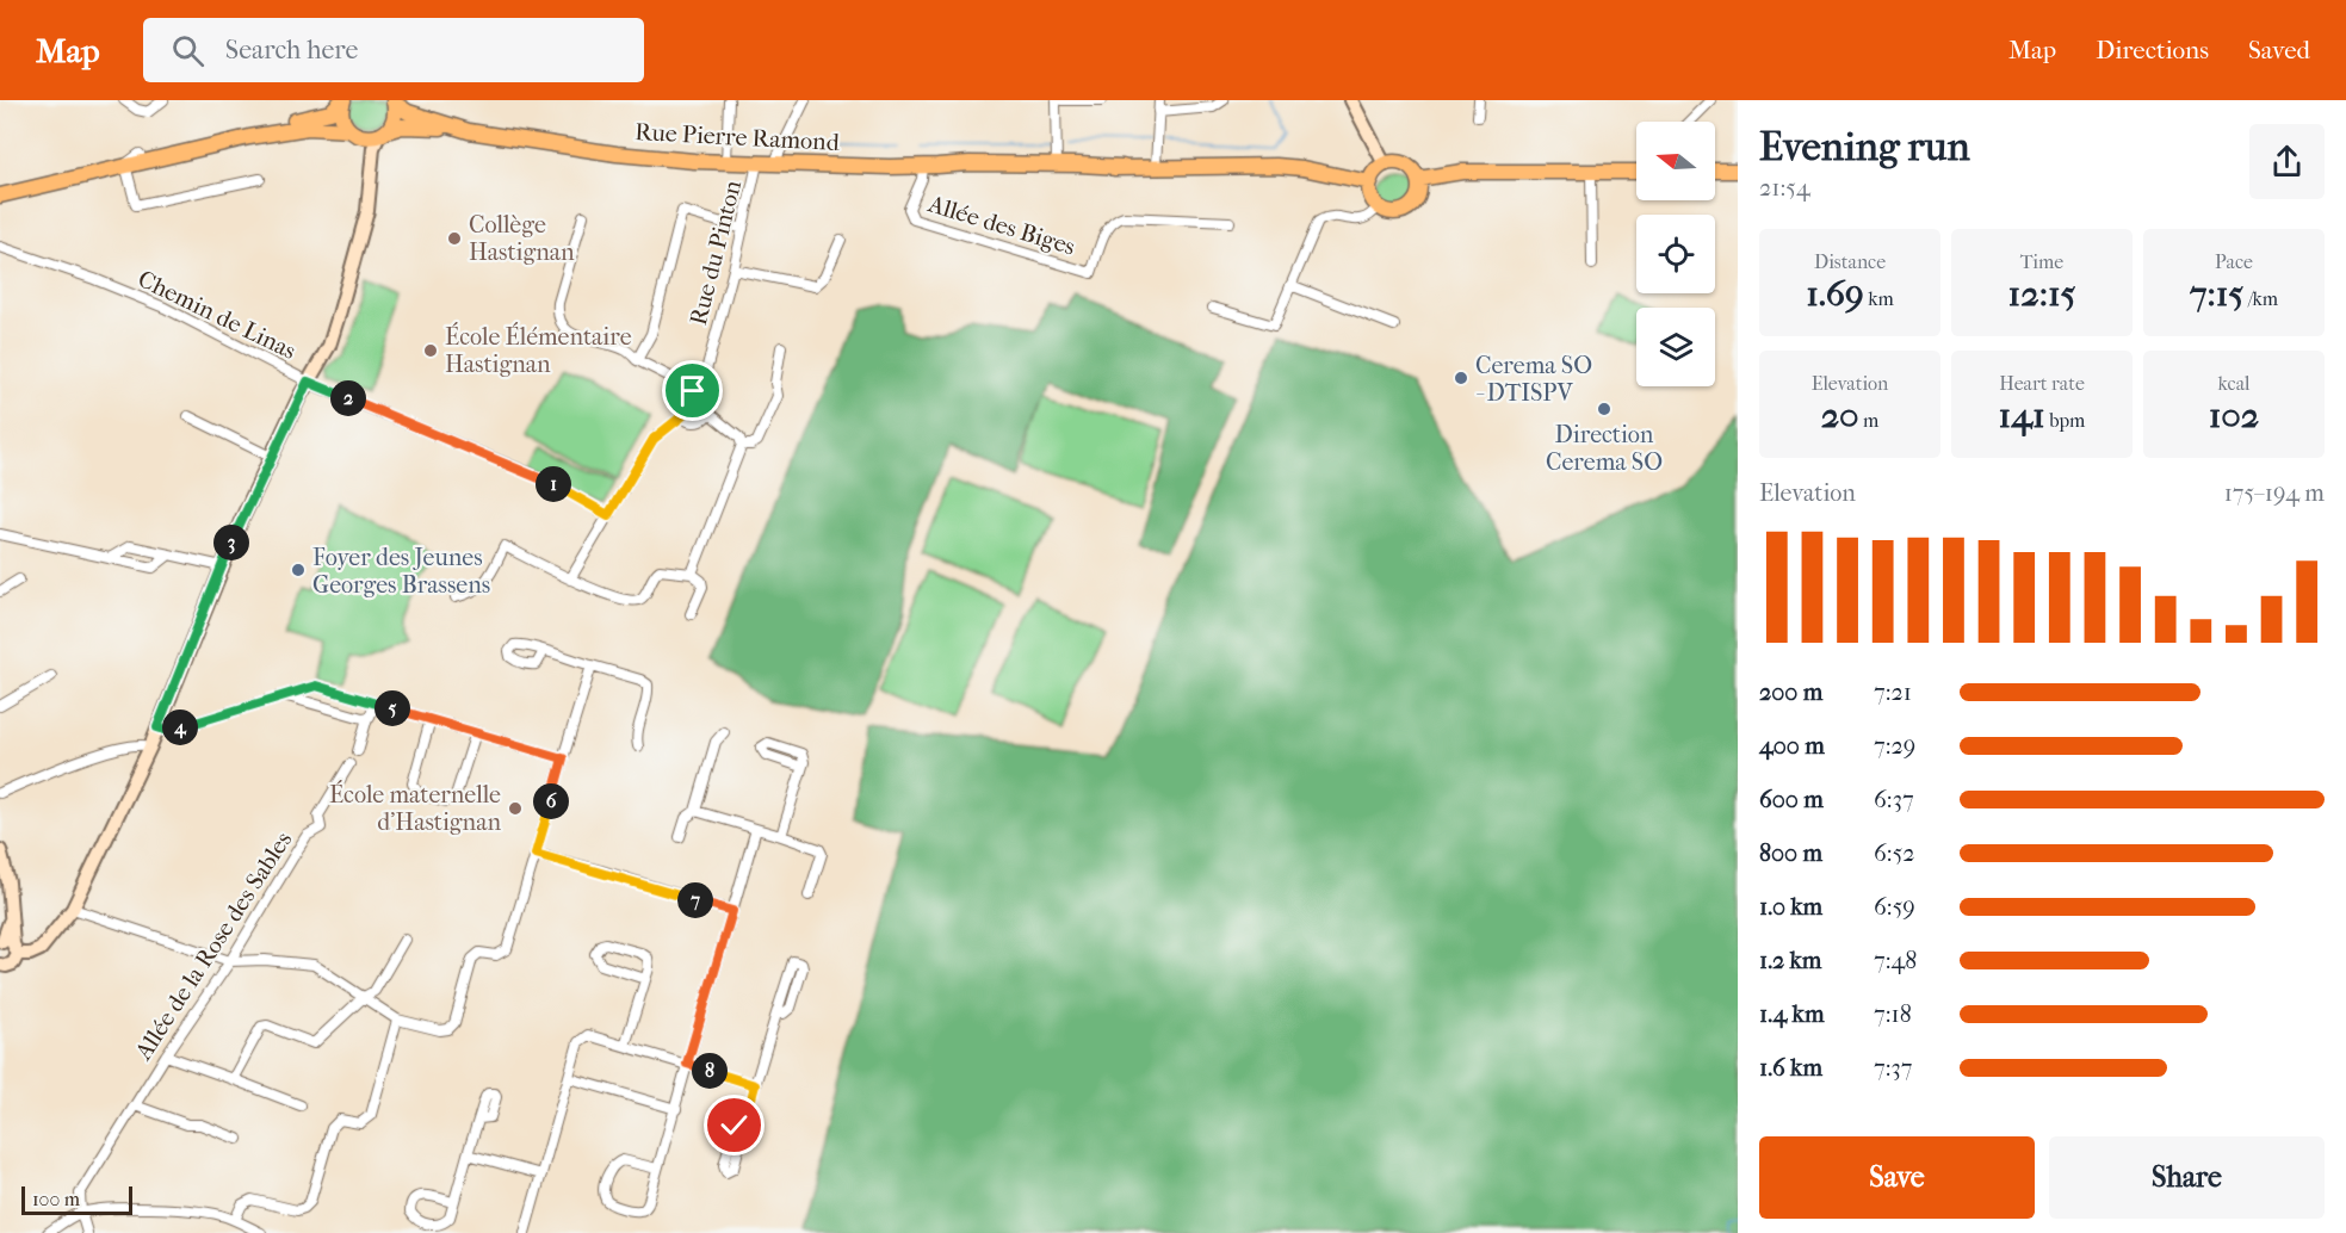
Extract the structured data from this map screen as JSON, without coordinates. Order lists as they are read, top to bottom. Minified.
{"streets":{"main road":["Rue Pierre Ramond"],"street":["Allée des Biges","Rue du Pinton","Chemin de Linas","Allée de la Rose des Sables"]},"crossings":[["Rue Pierre Ramond","Allée des Biges"],["Rue Pierre Ramond","Rue du Pinton"]],"places":["Collège Hastignan","École Élémentaire Hastignan","Cerema SO - DTISPV","Direction Cerema SO","Foyer des Jeunes Georges Brassens","École maternelle d'Hastignan"],"scale_bar":"100 m","north":"left","page":{"header":"Map","search":"Search here","nav":["Map","Directions","Saved"],"heading":["Evening run","21:54"],"stats":[["Distance","1.69 km"],["Time","12:15"],["Pace","7:15 /km"],["Elevation","20 m"],["Heart rate","141 bpm"],["kcal","102"]],"pins":["2","1","3","5","4","6","7","8"],"chart":["Elevation","175–194 m"],"list":[{"name":"200 m","note":"7:21"},{"name":"400 m","note":"7:29"},{"name":"600 m","note":"6:37"},{"name":"800 m","note":"6:52"},{"name":"1.0 km","note":"6:59"},{"name":"1.2 km","note":"7:48"},{"name":"1.4 km","note":"7:18"},{"name":"1.6 km","note":"7:37"}],"buttons":["Save","Share"],"scale":"100 m"}}
